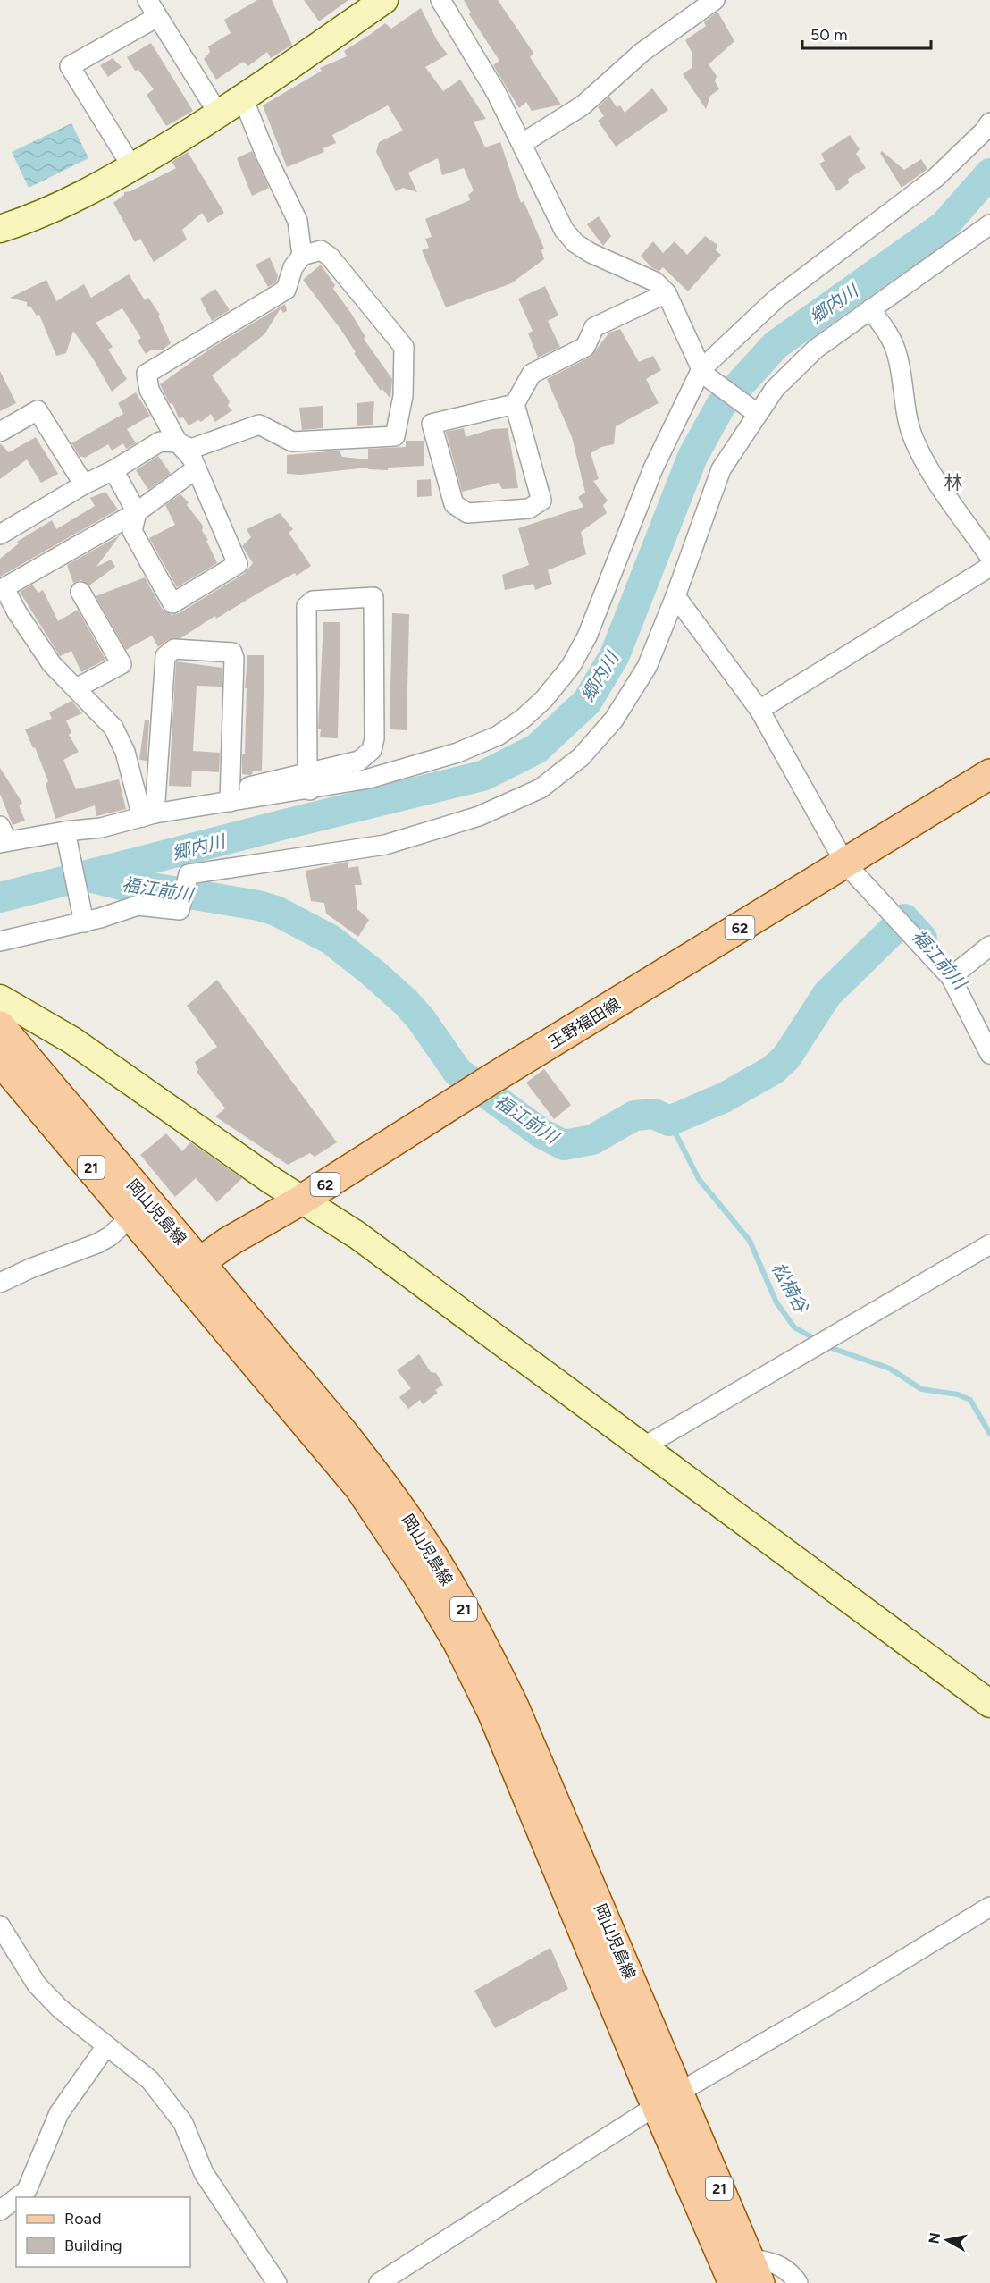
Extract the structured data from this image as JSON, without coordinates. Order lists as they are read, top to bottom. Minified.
{"streets":{"main road":["62","玉野福田線","21","岡山児島線"]},"crossings":[["玉野福田線","岡山児島線"]],"districts":["林"],"water":["郷内川","福江前川","松楠谷"],"legend":["Road","Building"],"scale_bar":"50 m","north":"left"}
